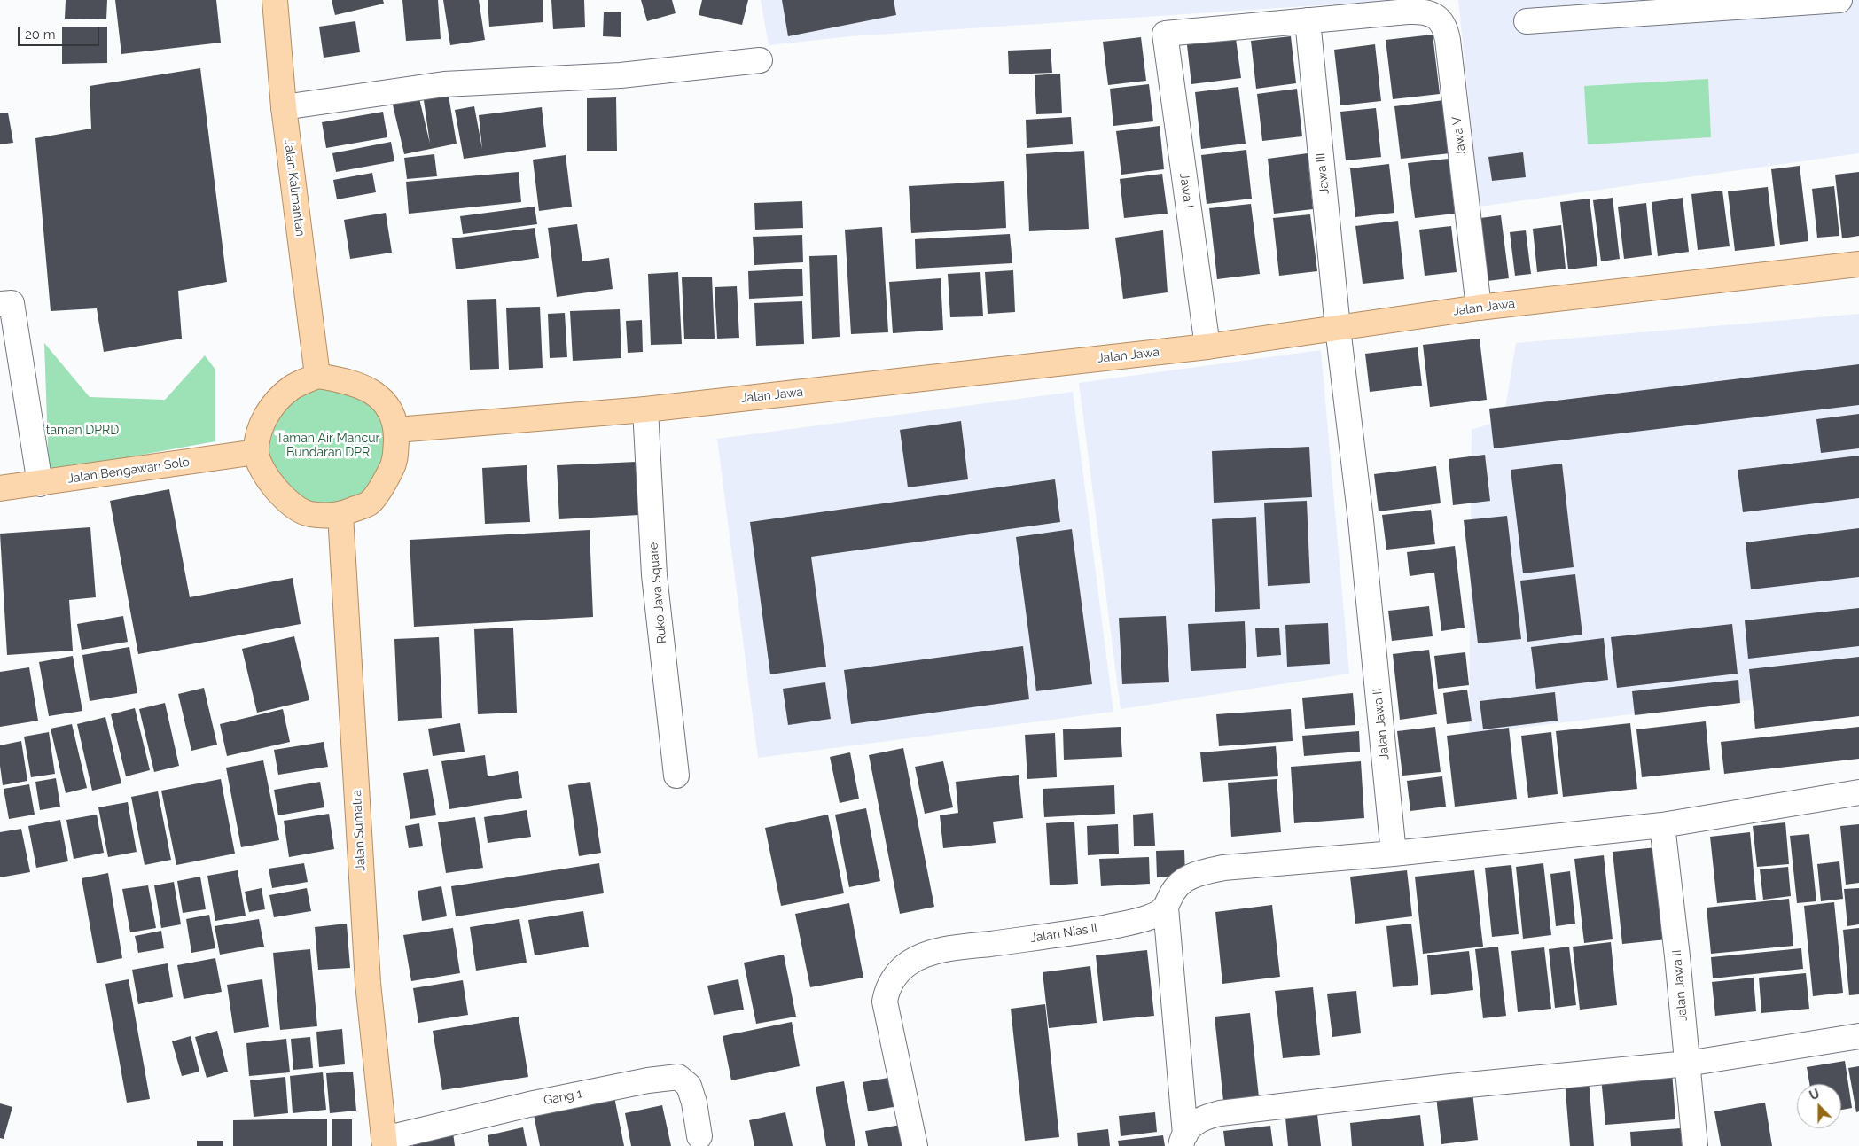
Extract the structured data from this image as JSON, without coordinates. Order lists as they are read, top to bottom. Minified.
{"streets":{"main road":["Jalan Kalimantan","Jalan Jawa","Jalan Bengawan Solo","Jalan Sumatra"],"street":["Jawa V","Jawa III","Jawa I","Ruko Java Square","Jalan Jawa II","Jalan Nias II","Gang 1"]},"crossings":[["Jawa V","Jawa III"],["Jawa V","Jawa I"],["Jawa V","Jalan Jawa"],["Jawa III","Jawa I"],["Jawa III","Jalan Jawa"],["Jawa III","Jalan Jawa II"],["Jalan Kalimantan","Jalan Jawa"],["Jalan Kalimantan","Jalan Bengawan Solo"],["Jalan Kalimantan","Jalan Sumatra"],["Jawa I","Jalan Jawa"],["Jalan Jawa","Jalan Bengawan Solo"],["Jalan Jawa","Ruko Java Square"],["Jalan Jawa","Jalan Jawa II"],["Jalan Jawa","Jalan Sumatra"],["Jalan Bengawan Solo","Jalan Sumatra"],["Jalan Sumatra","Gang 1"]],"parks":["taman DPRD","Taman Air Mancur Bundaran DPR"],"scale_bar":"20 m","north":"top"}
